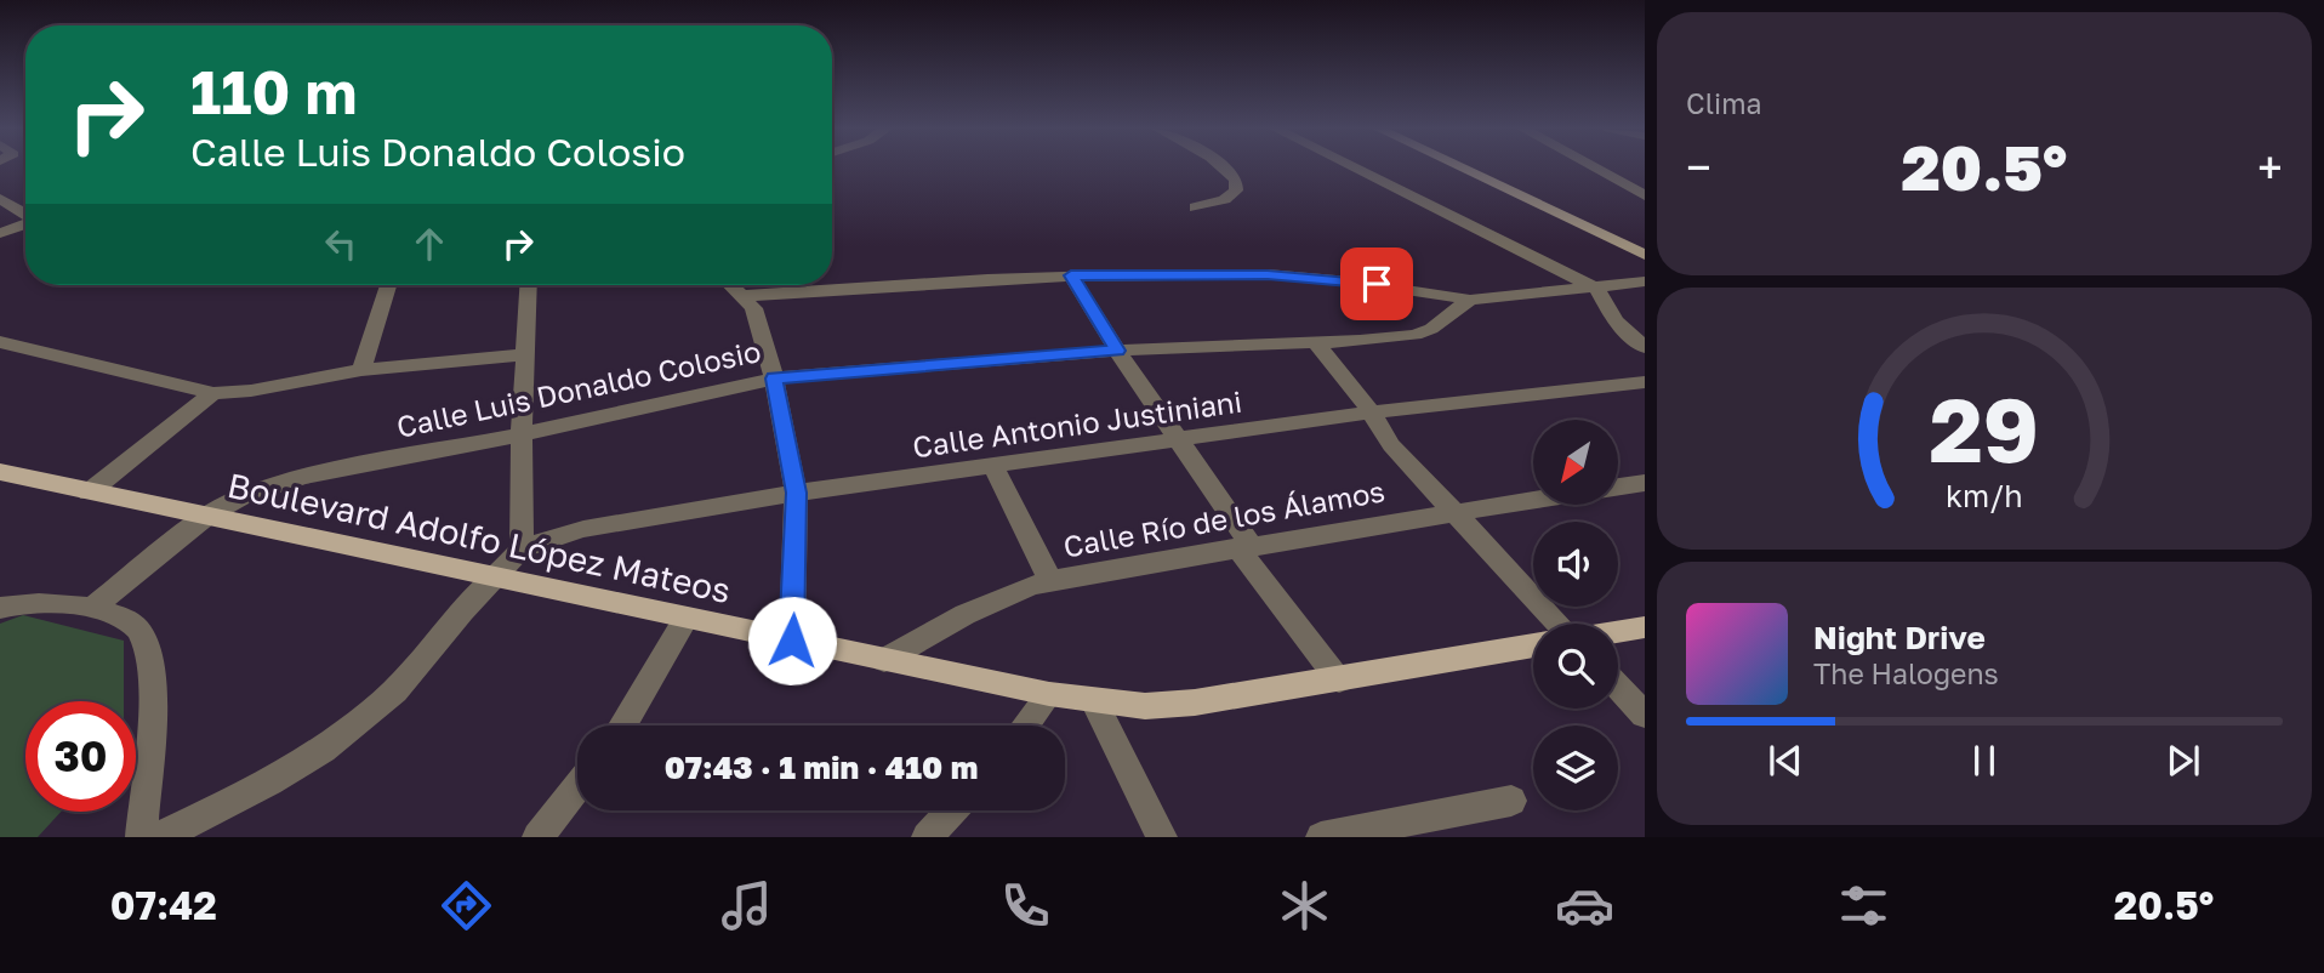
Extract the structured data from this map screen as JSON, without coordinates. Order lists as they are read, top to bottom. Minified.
{"streets":{"main road":["Boulevard Adolfo López Mateos"],"street":["Calle Luis Donaldo Colosio","Calle Antonio Justiniani","Calle Río de los Álamos"]},"crossings":[["Calle Luis Donaldo Colosio","Boulevard Adolfo López Mateos"],["Calle Río de los Álamos","Boulevard Adolfo López Mateos"]],"north":"bottom left","page":{"tile":"Clima","turn":["110 m","Calle Luis Donaldo Colosio"],"heat":["−","20.5°","+"],"song":["Night Drive","The Halogens"],"limit":"30","trip":"07:43 · 1 min · 410 m","tabs":["07:42","20.5°"],"gauge":["29","km/h"]}}
